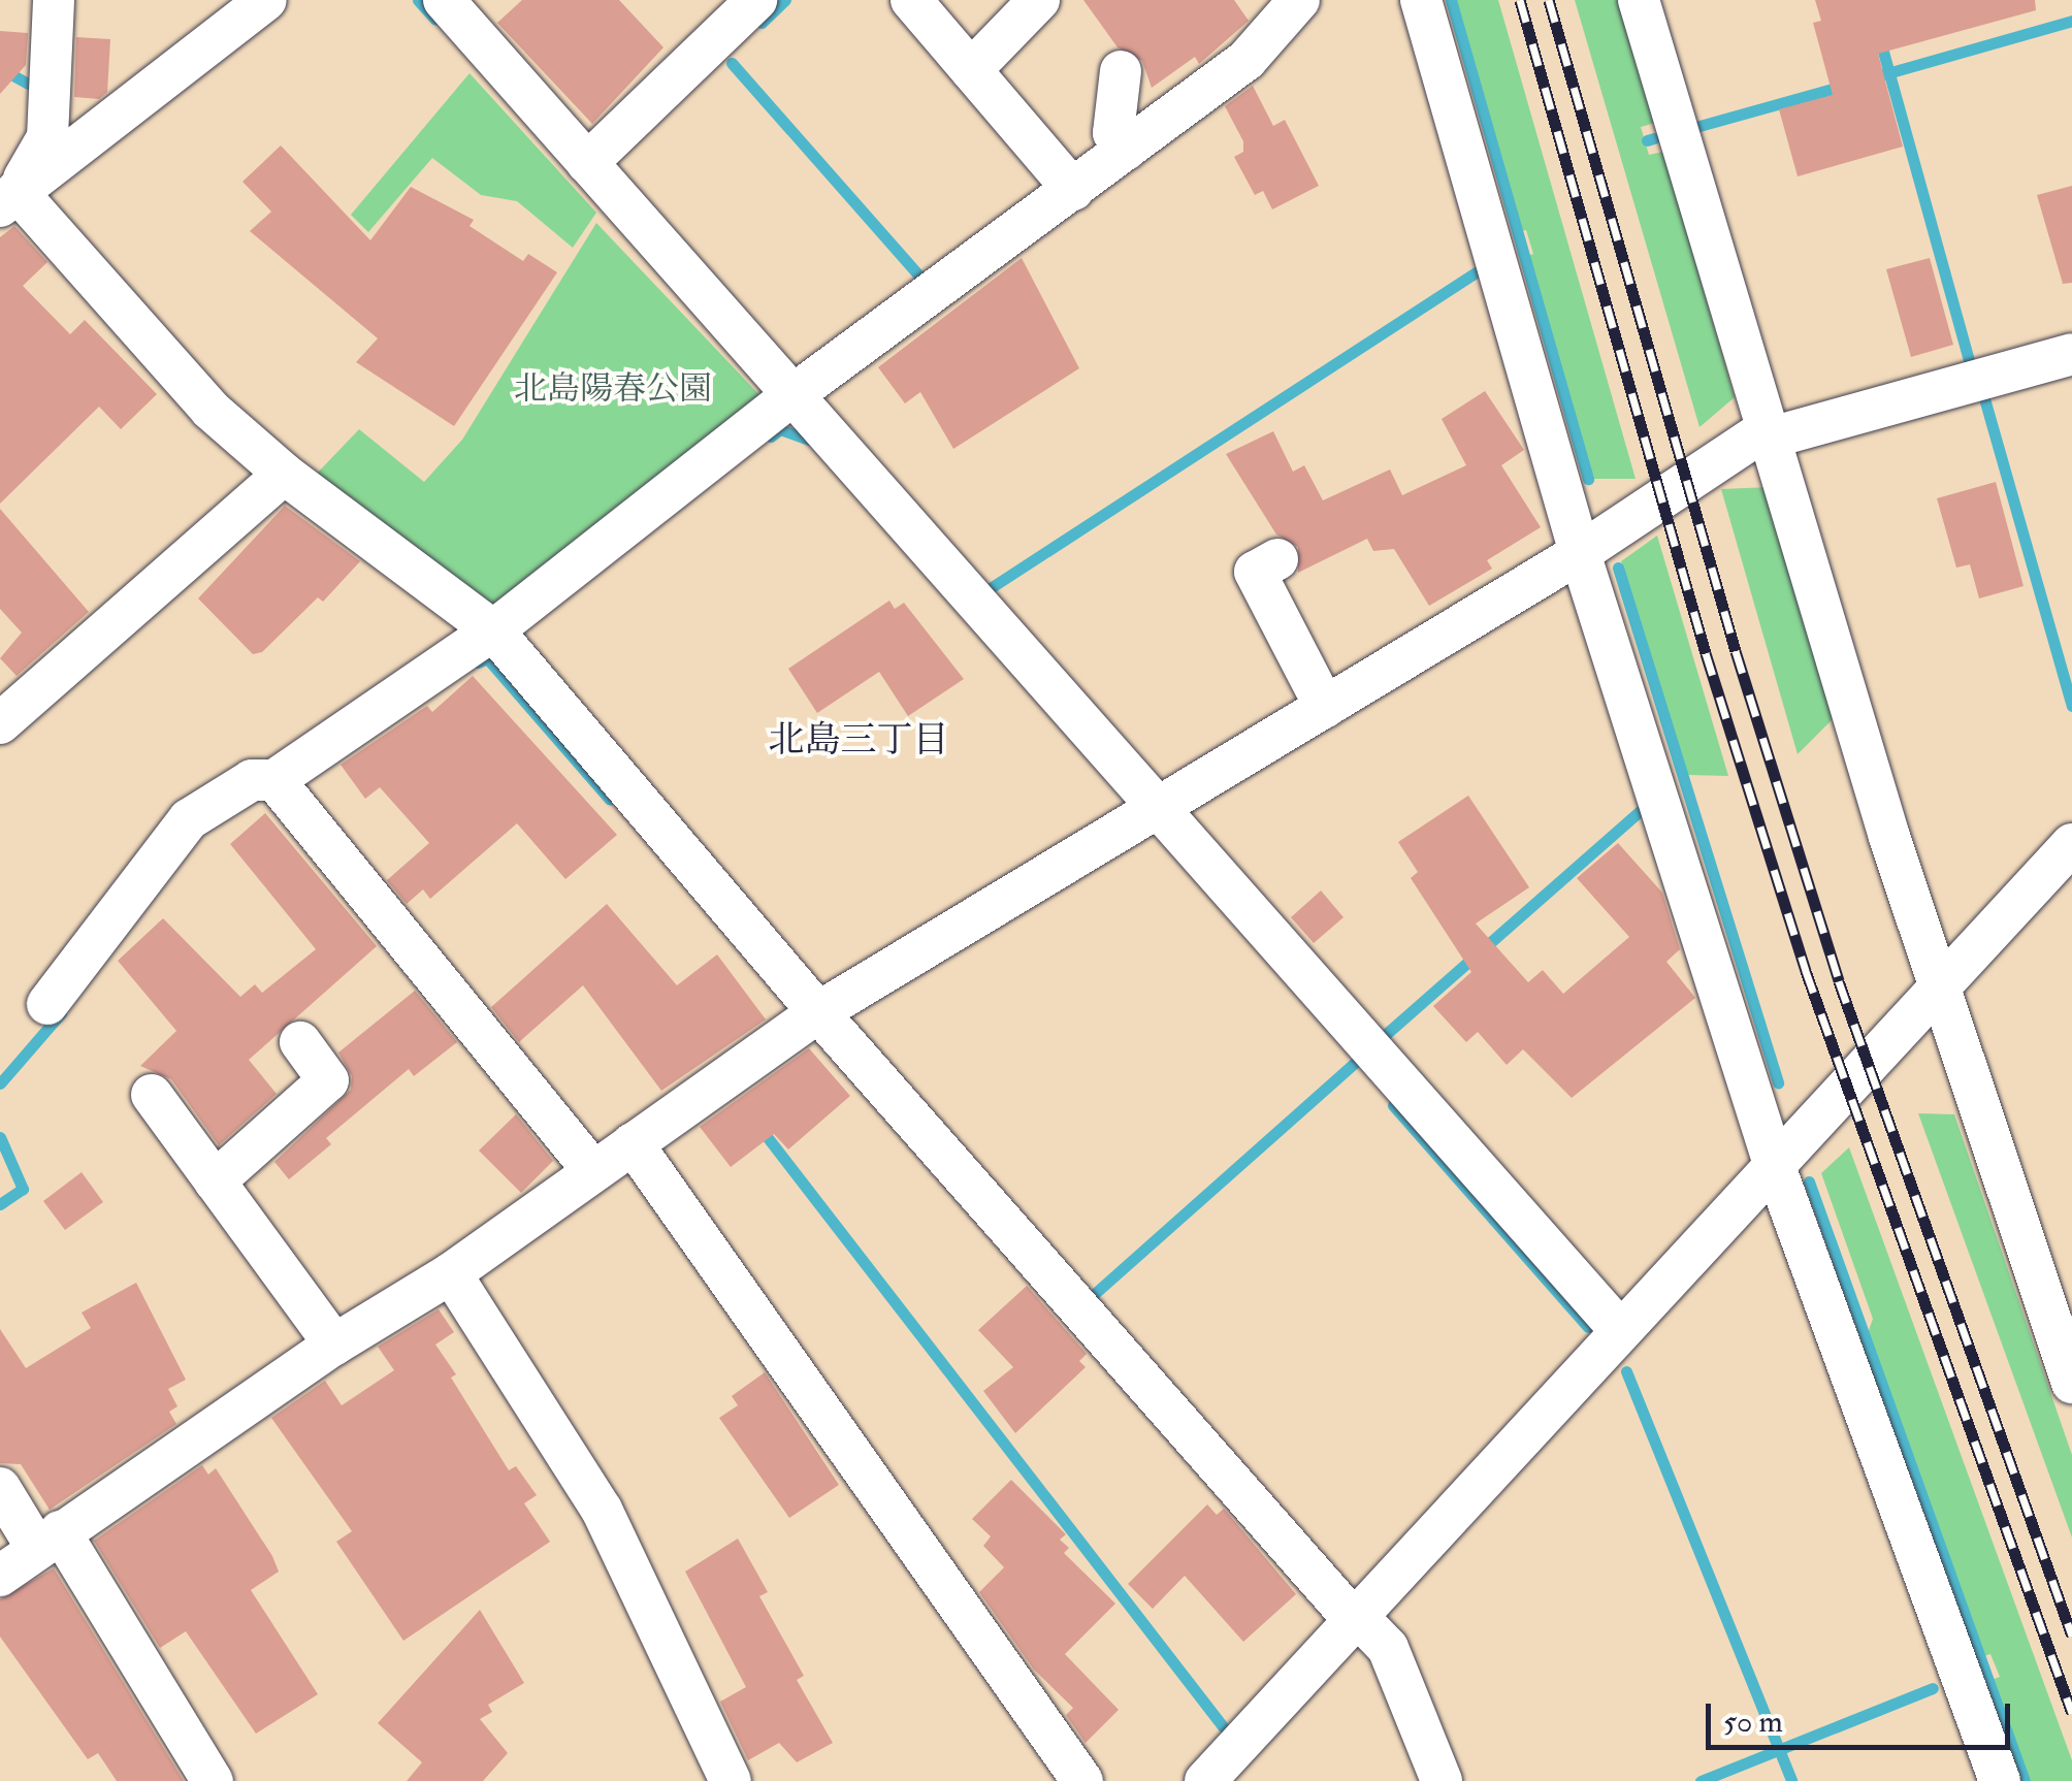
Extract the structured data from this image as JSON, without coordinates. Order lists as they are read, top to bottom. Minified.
{"districts":["北島三丁目"],"parks":["北島陽春公園"],"scale_bar":"50 m"}
